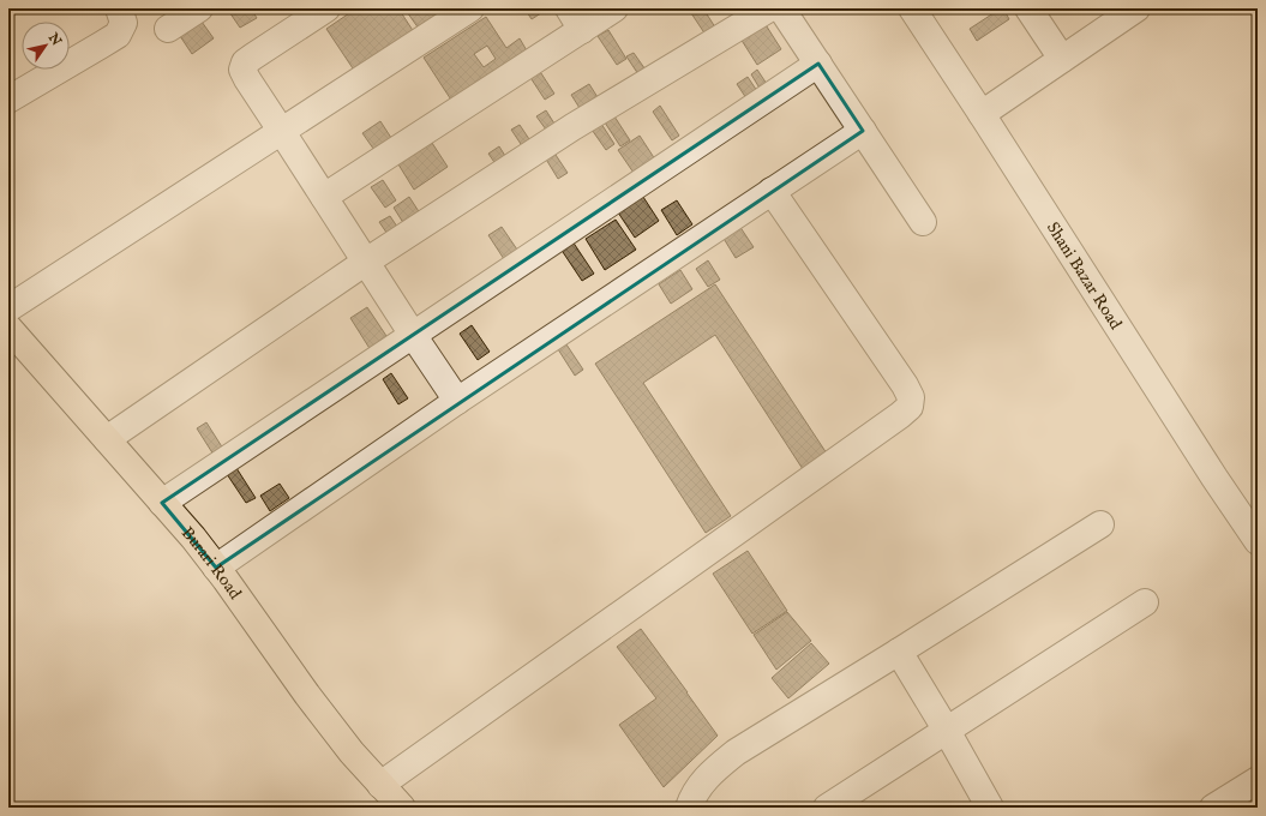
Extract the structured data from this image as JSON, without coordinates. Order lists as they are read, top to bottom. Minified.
{"streets":{"main road":["Burari Road"],"street":["Shani Bazar Road"]},"north":"top right"}
